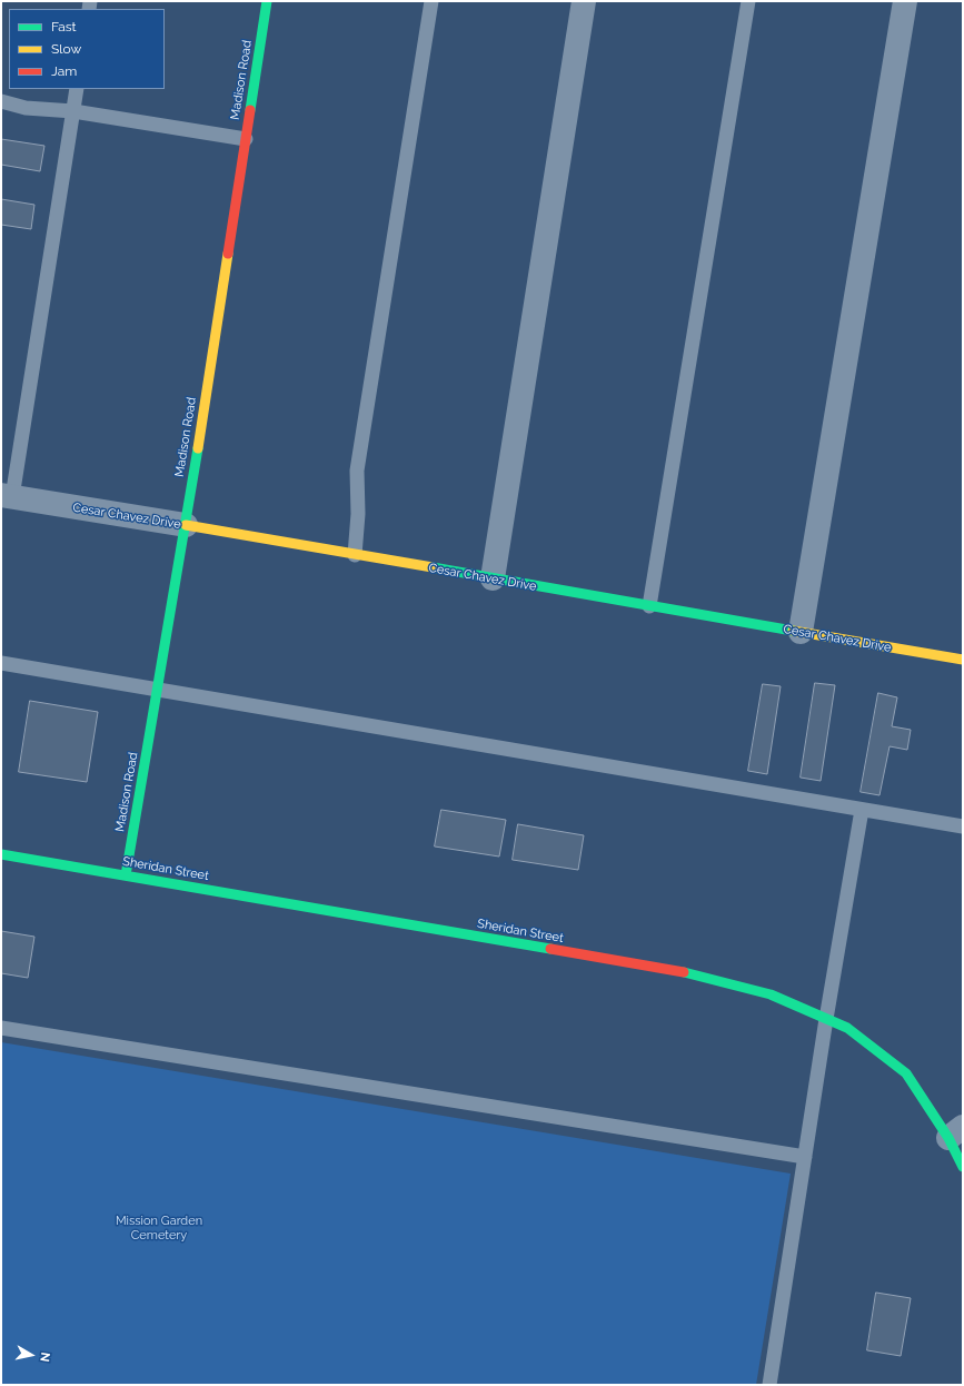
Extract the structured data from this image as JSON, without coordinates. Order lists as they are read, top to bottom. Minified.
{"streets":{"street":["Madison Road","Cesar Chavez Drive","Sheridan Street"]},"crossings":[["Madison Road","Cesar Chavez Drive"],["Madison Road","Sheridan Street"]],"parks":["Mission Garden Cemetery"],"legend":["Fast","Slow","Jam"],"north":"right"}
